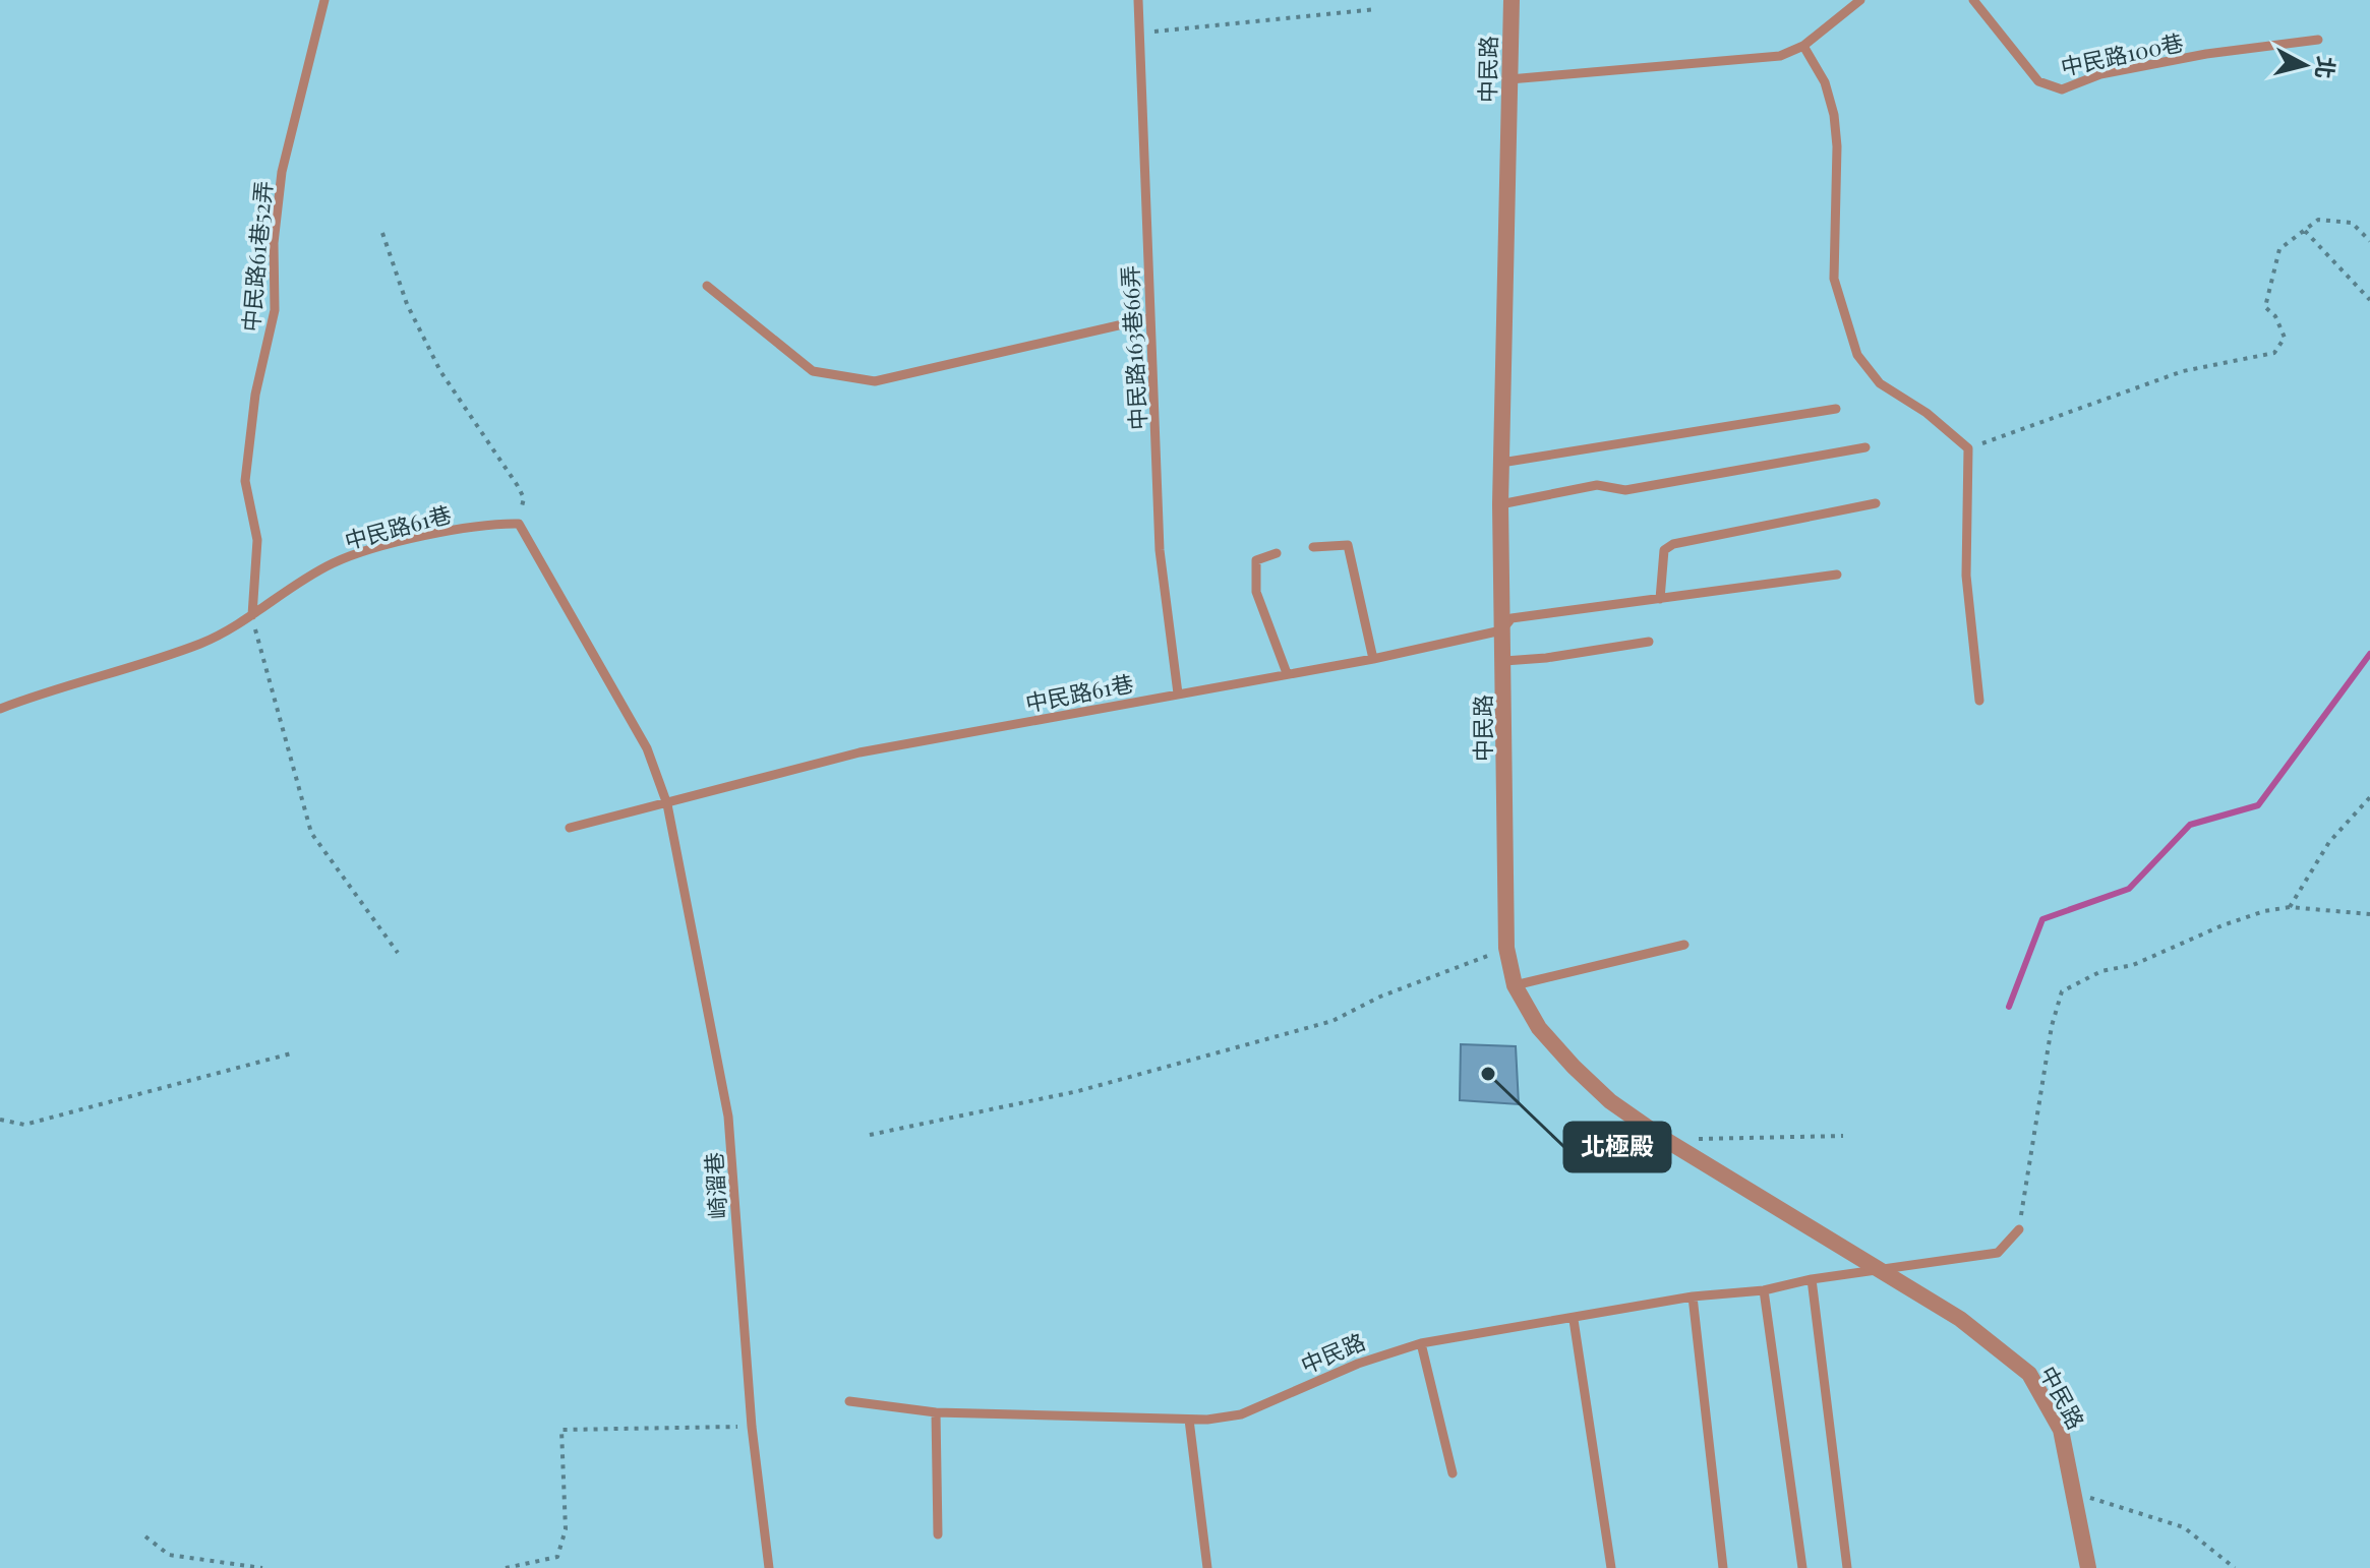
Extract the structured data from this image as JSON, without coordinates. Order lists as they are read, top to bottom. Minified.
{"streets":{"street":["中民路"],"lane":["中民路100巷","中民路61巷52弄","中民路163巷66弄","中民路61巷","崎溜巷"]},"crossings":[["中民路","中民路61巷"],["中民路61巷52弄","中民路61巷"],["中民路163巷66弄","中民路61巷"],["中民路61巷","崎溜巷"]],"places":["北極殿"],"north":"right"}
